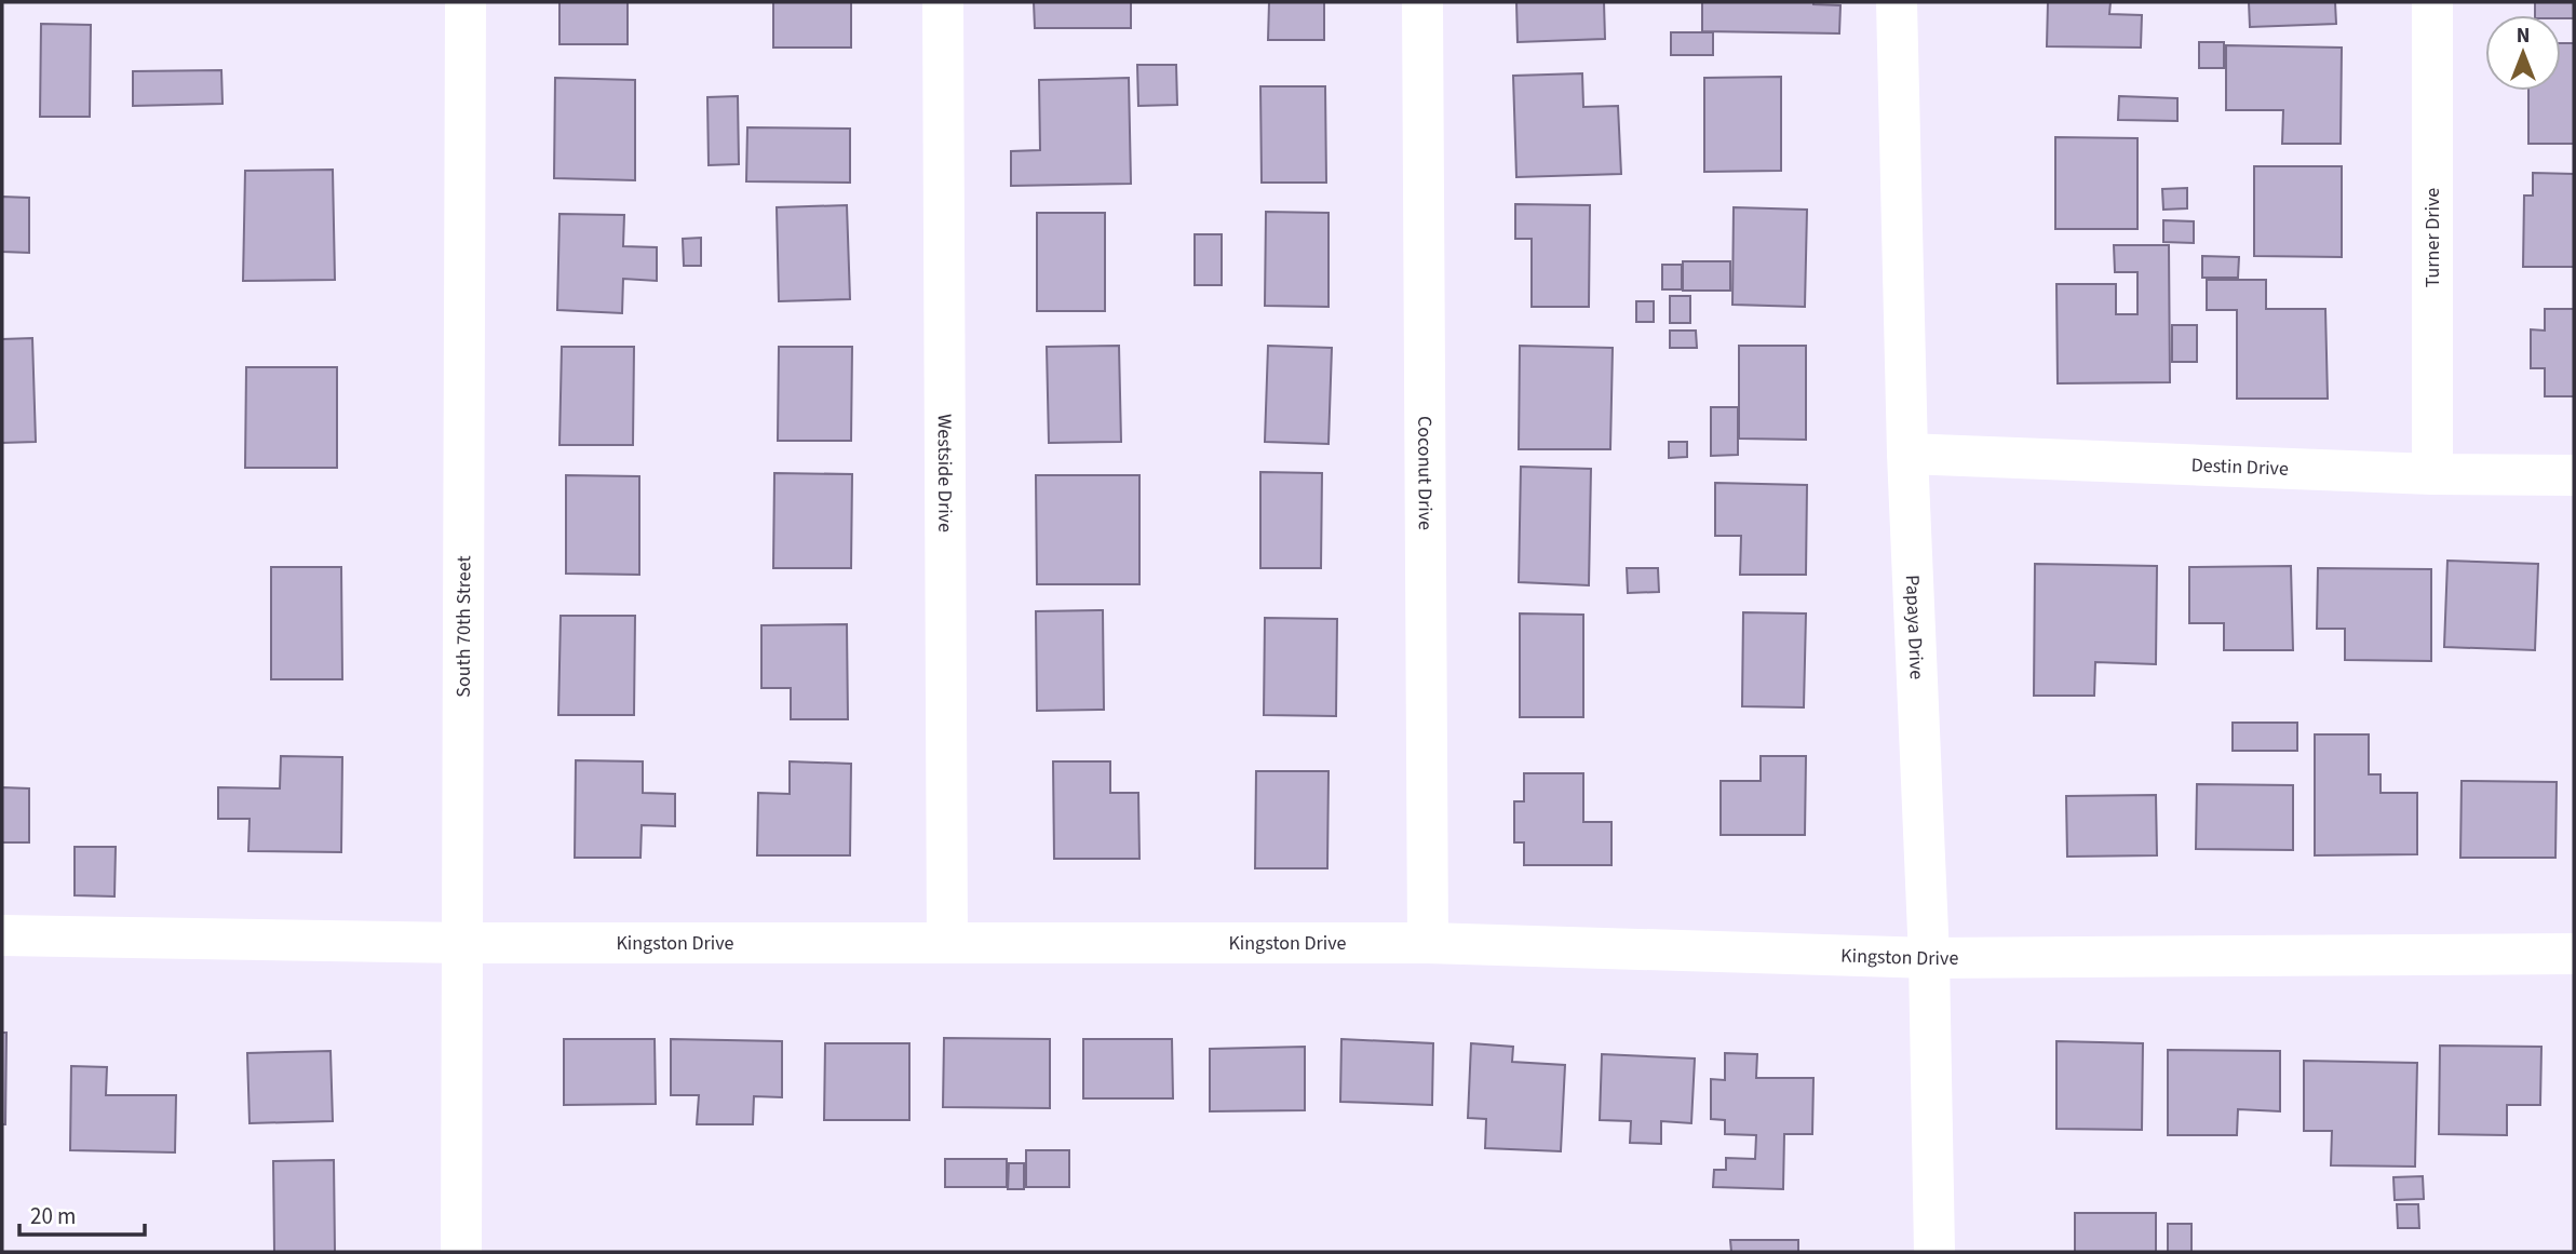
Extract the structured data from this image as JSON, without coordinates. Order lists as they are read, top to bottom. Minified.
{"streets":{"street":["Turner Drive","Destin Drive","Westside Drive","Coconut Drive","South 70th Street","Papaya Drive","Kingston Drive"]},"crossings":[["Turner Drive","Destin Drive"],["Destin Drive","Papaya Drive"],["Westside Drive","Kingston Drive"],["Coconut Drive","Kingston Drive"],["South 70th Street","Kingston Drive"],["Papaya Drive","Kingston Drive"]],"scale_bar":"20 m","north":"top"}
